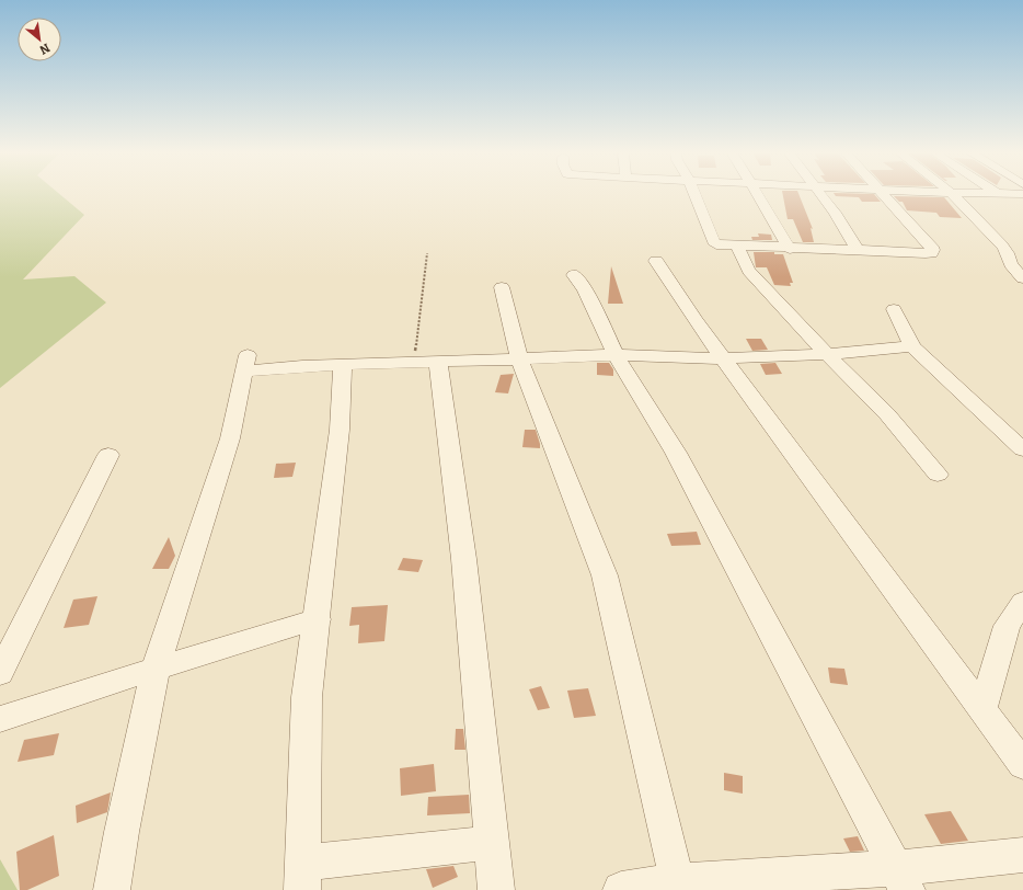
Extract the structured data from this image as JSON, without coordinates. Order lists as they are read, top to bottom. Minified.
{"north":"bottom right"}
